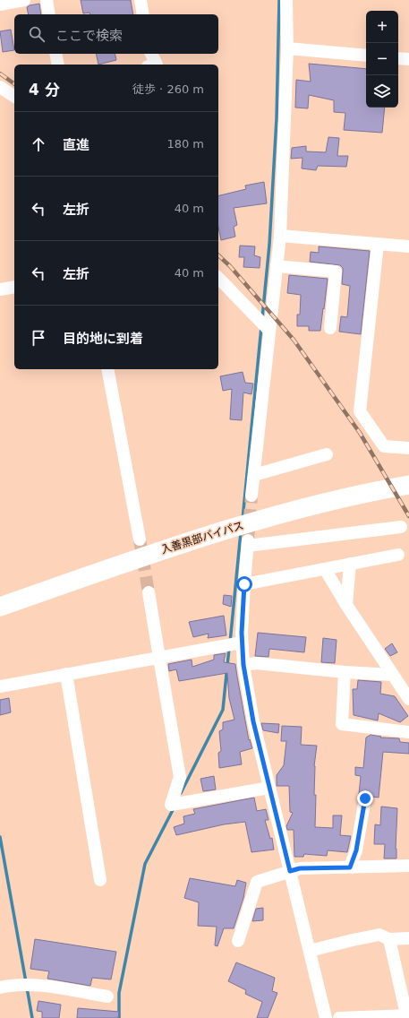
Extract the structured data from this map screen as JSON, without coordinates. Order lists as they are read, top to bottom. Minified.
{"streets":{"highway":["入善黒部バイパス"]},"page":{"map_buttons":["+","−"],"search":"ここで検索","heading":["4 分","徒歩 · 260 m"],"list":[["直進","180 m"],["左折","40 m"],["左折","40 m"],"目的地に到着"]}}
